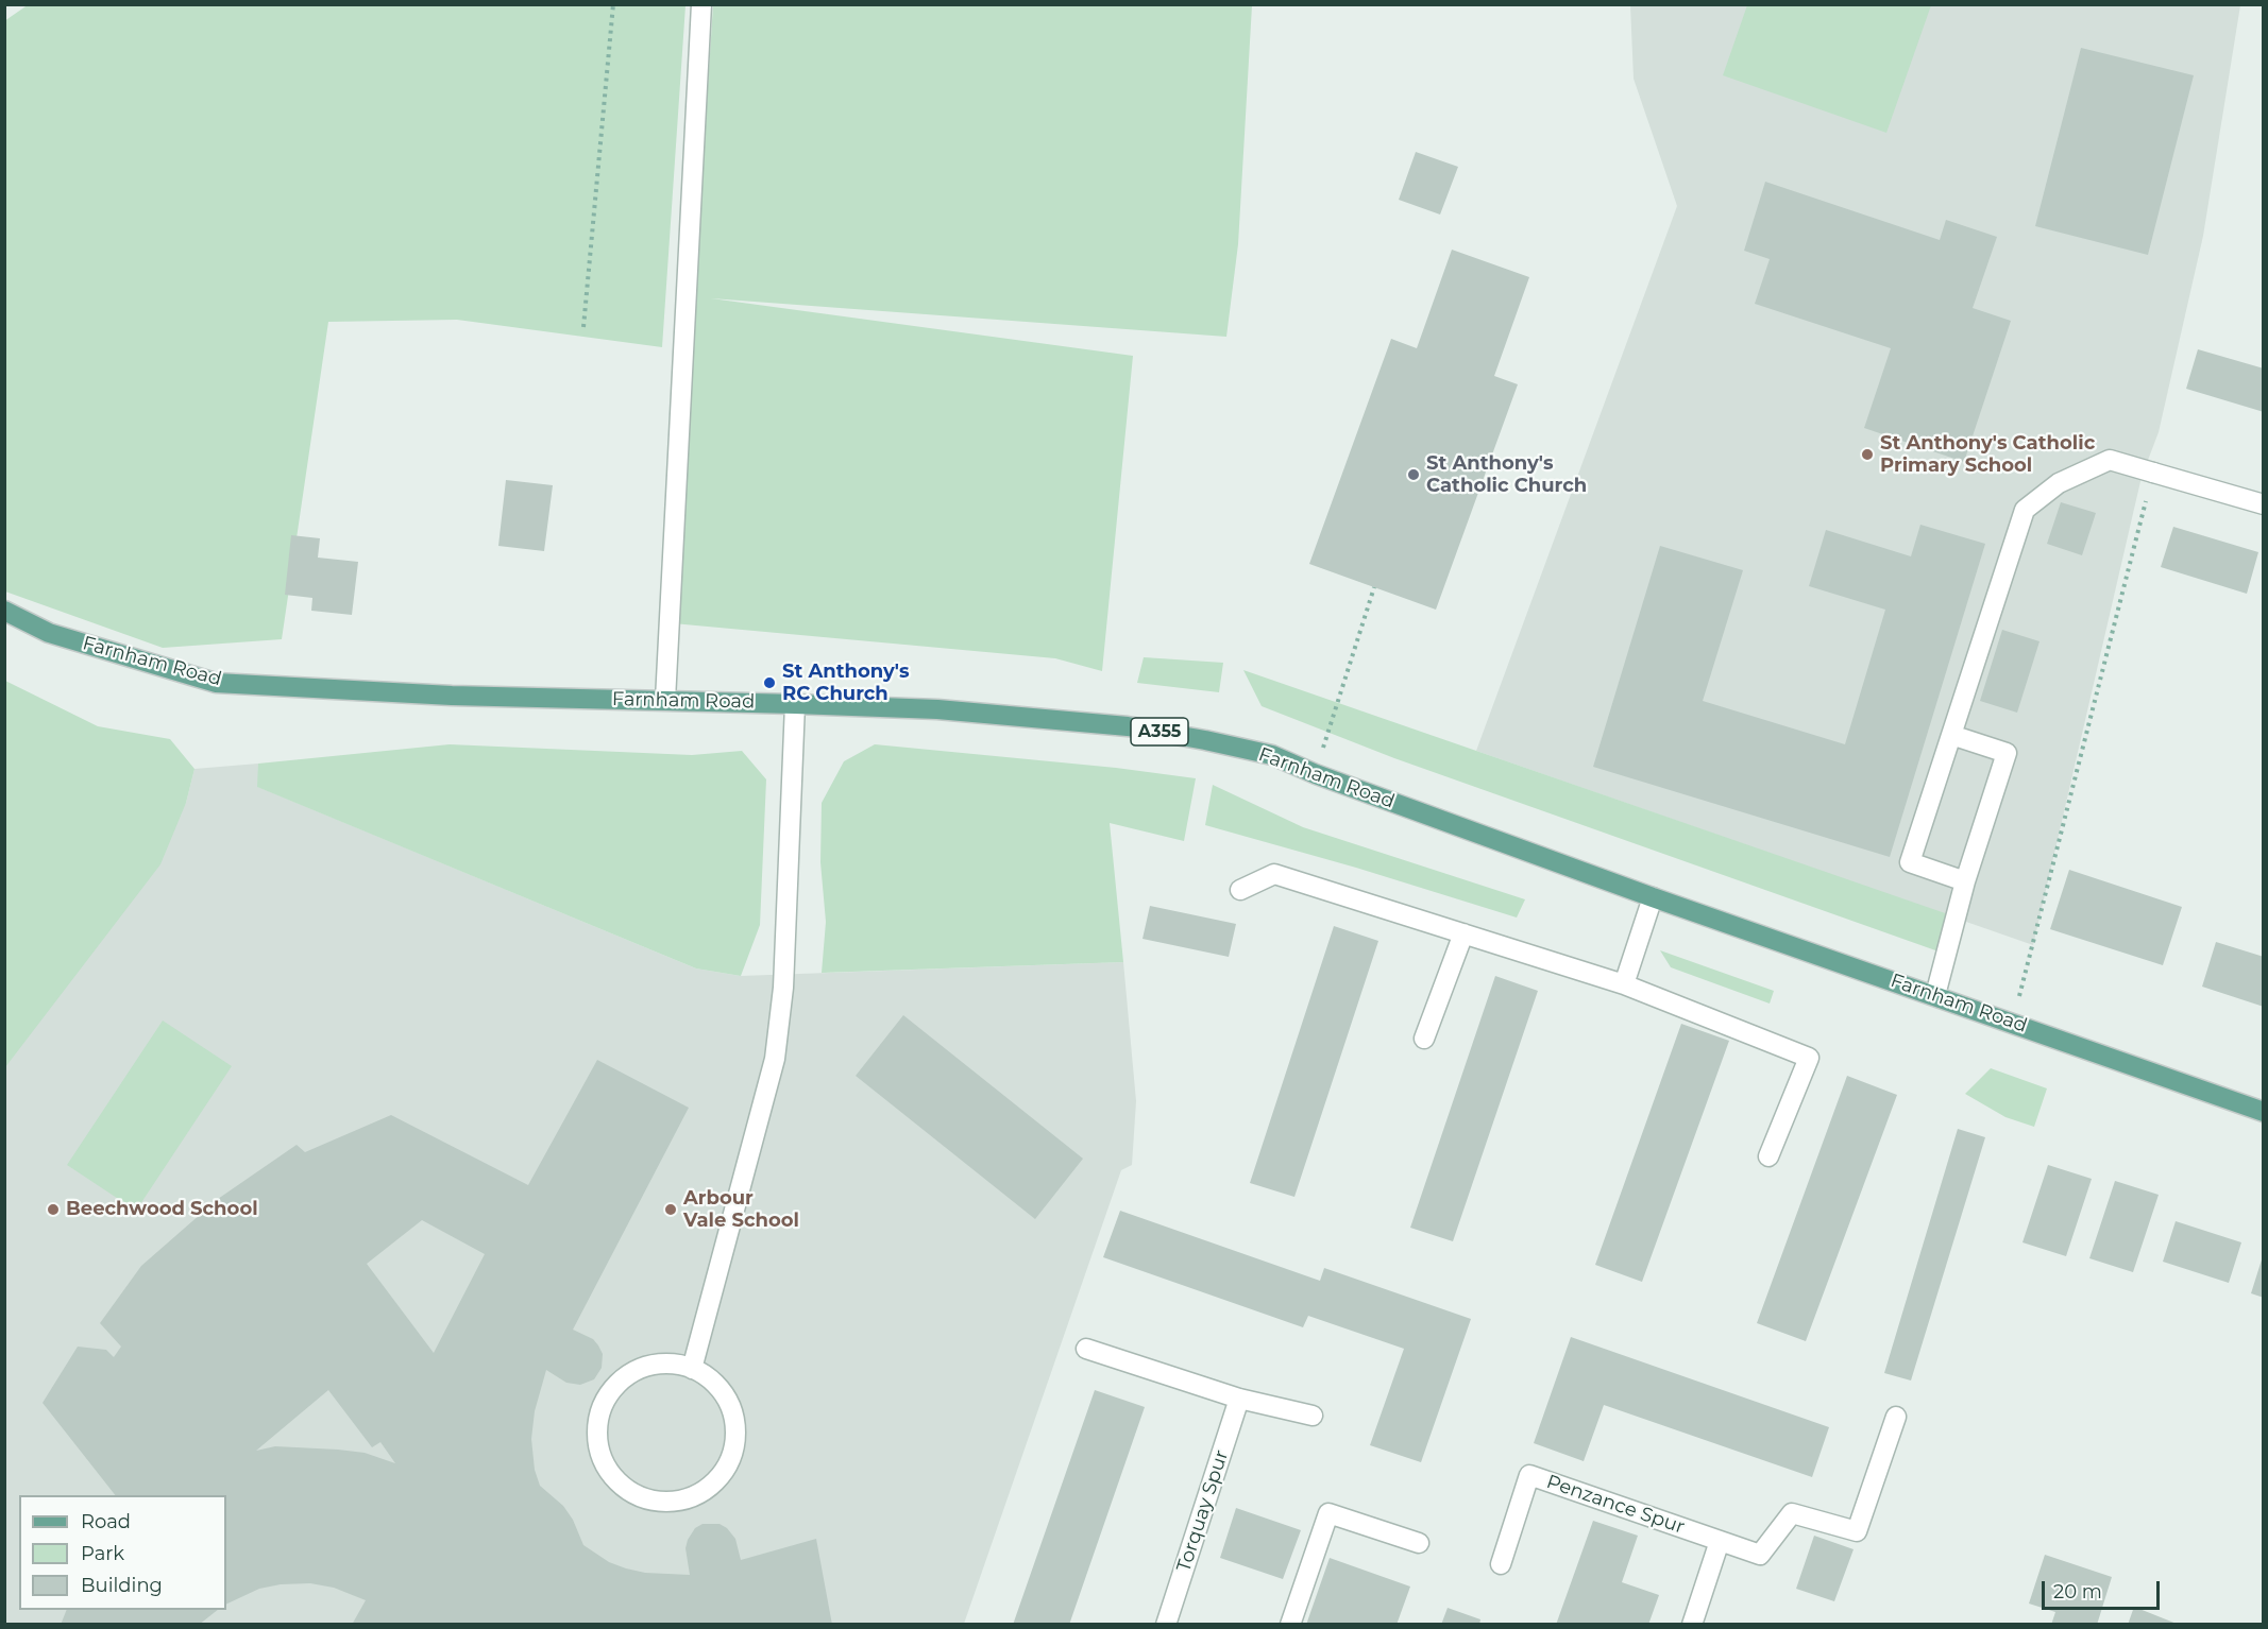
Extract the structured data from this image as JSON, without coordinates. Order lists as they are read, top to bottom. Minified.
{"streets":{"main road":["Farnham Road","A355"],"street":["Penzance Spur","Torquay Spur"]},"places":["St Anthony's Catholic Primary School","St Anthony's Catholic Church","St Anthony's RC Church","Beechwood School","Arbour Vale School"],"legend":["Road","Park","Building"],"scale_bar":"20 m"}
